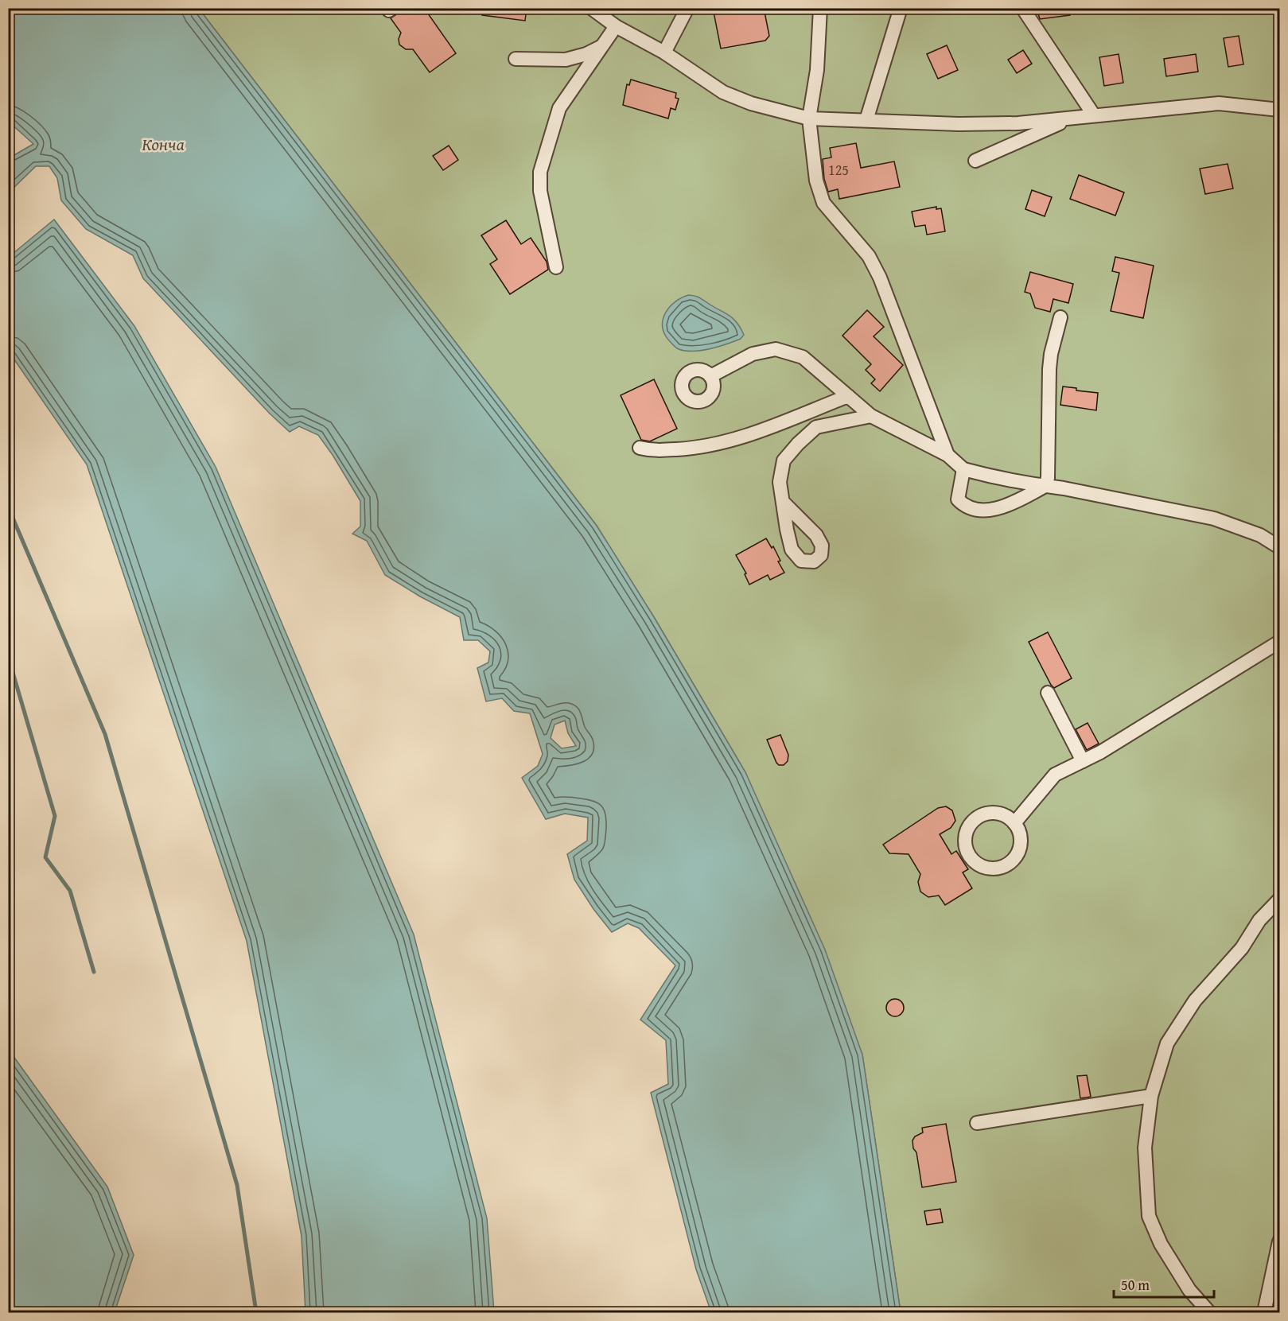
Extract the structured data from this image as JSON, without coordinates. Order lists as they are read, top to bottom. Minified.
{"water":["Конча"],"house_numbers":["125"],"scale_bar":"50 m"}
